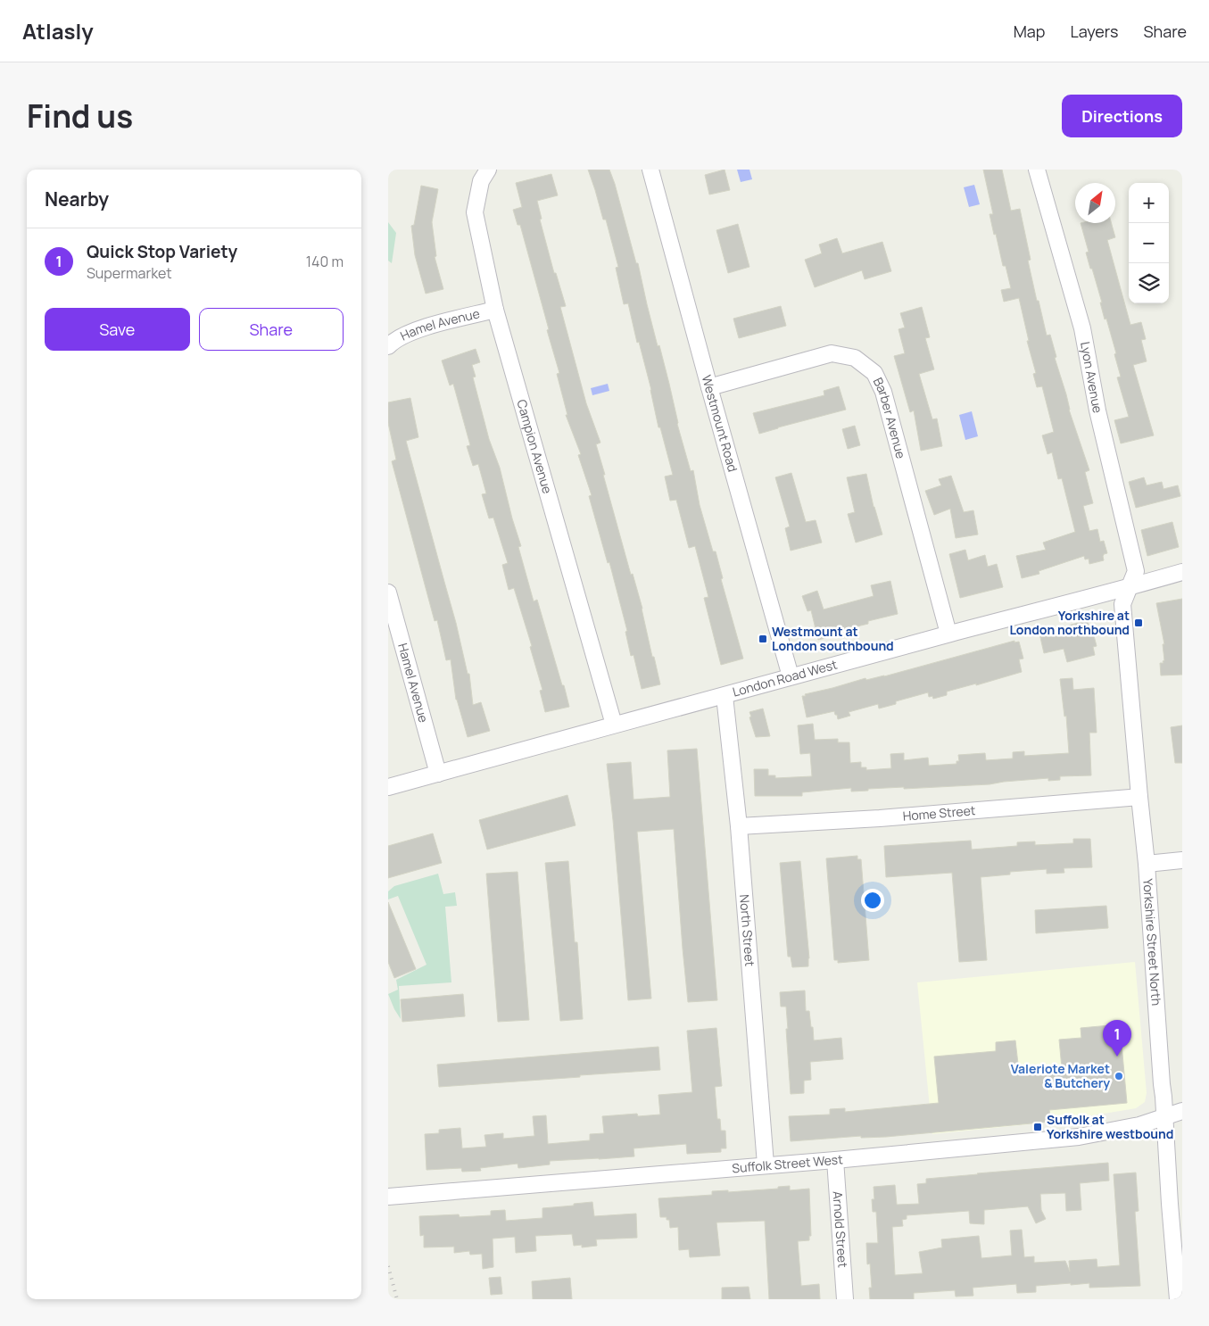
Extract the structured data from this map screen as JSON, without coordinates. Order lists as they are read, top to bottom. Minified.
{"streets":{"street":["Hamel Avenue","Lyon Avenue","Barber Avenue","Westmount Road","Campion Avenue","London Road West","Home Street","North Street","Yorkshire Street North","Suffolk Street West","Arnold Street"]},"crossings":[["Hamel Avenue","Campion Avenue"],["Hamel Avenue","London Road West"],["Lyon Avenue","London Road West"],["Lyon Avenue","Yorkshire Street North"],["Barber Avenue","Westmount Road"],["Barber Avenue","London Road West"],["Westmount Road","London Road West"],["Campion Avenue","London Road West"],["London Road West","North Street"],["London Road West","Yorkshire Street North"],["Home Street","North Street"],["Home Street","Yorkshire Street North"],["North Street","Suffolk Street West"],["Yorkshire Street North","Suffolk Street West"],["Suffolk Street West","Arnold Street"]],"places":{"transit":["Yorkshire at London northbound","Westmount at London southbound","Suffolk at Yorkshire westbound"],"other":["Valeriote Market & Butchery"]},"north":"top right","page":{"header":"Atlasly","nav":["Map","Layers","Share"],"title":"Find us","buttons":["Directions",["Save","Share"]],"heading":"Nearby","map_buttons":["+","−"],"list":[{"mark":"1","name":"Quick Stop Variety","note":"Supermarket","value":"140 m"}],"pins":"1"}}
